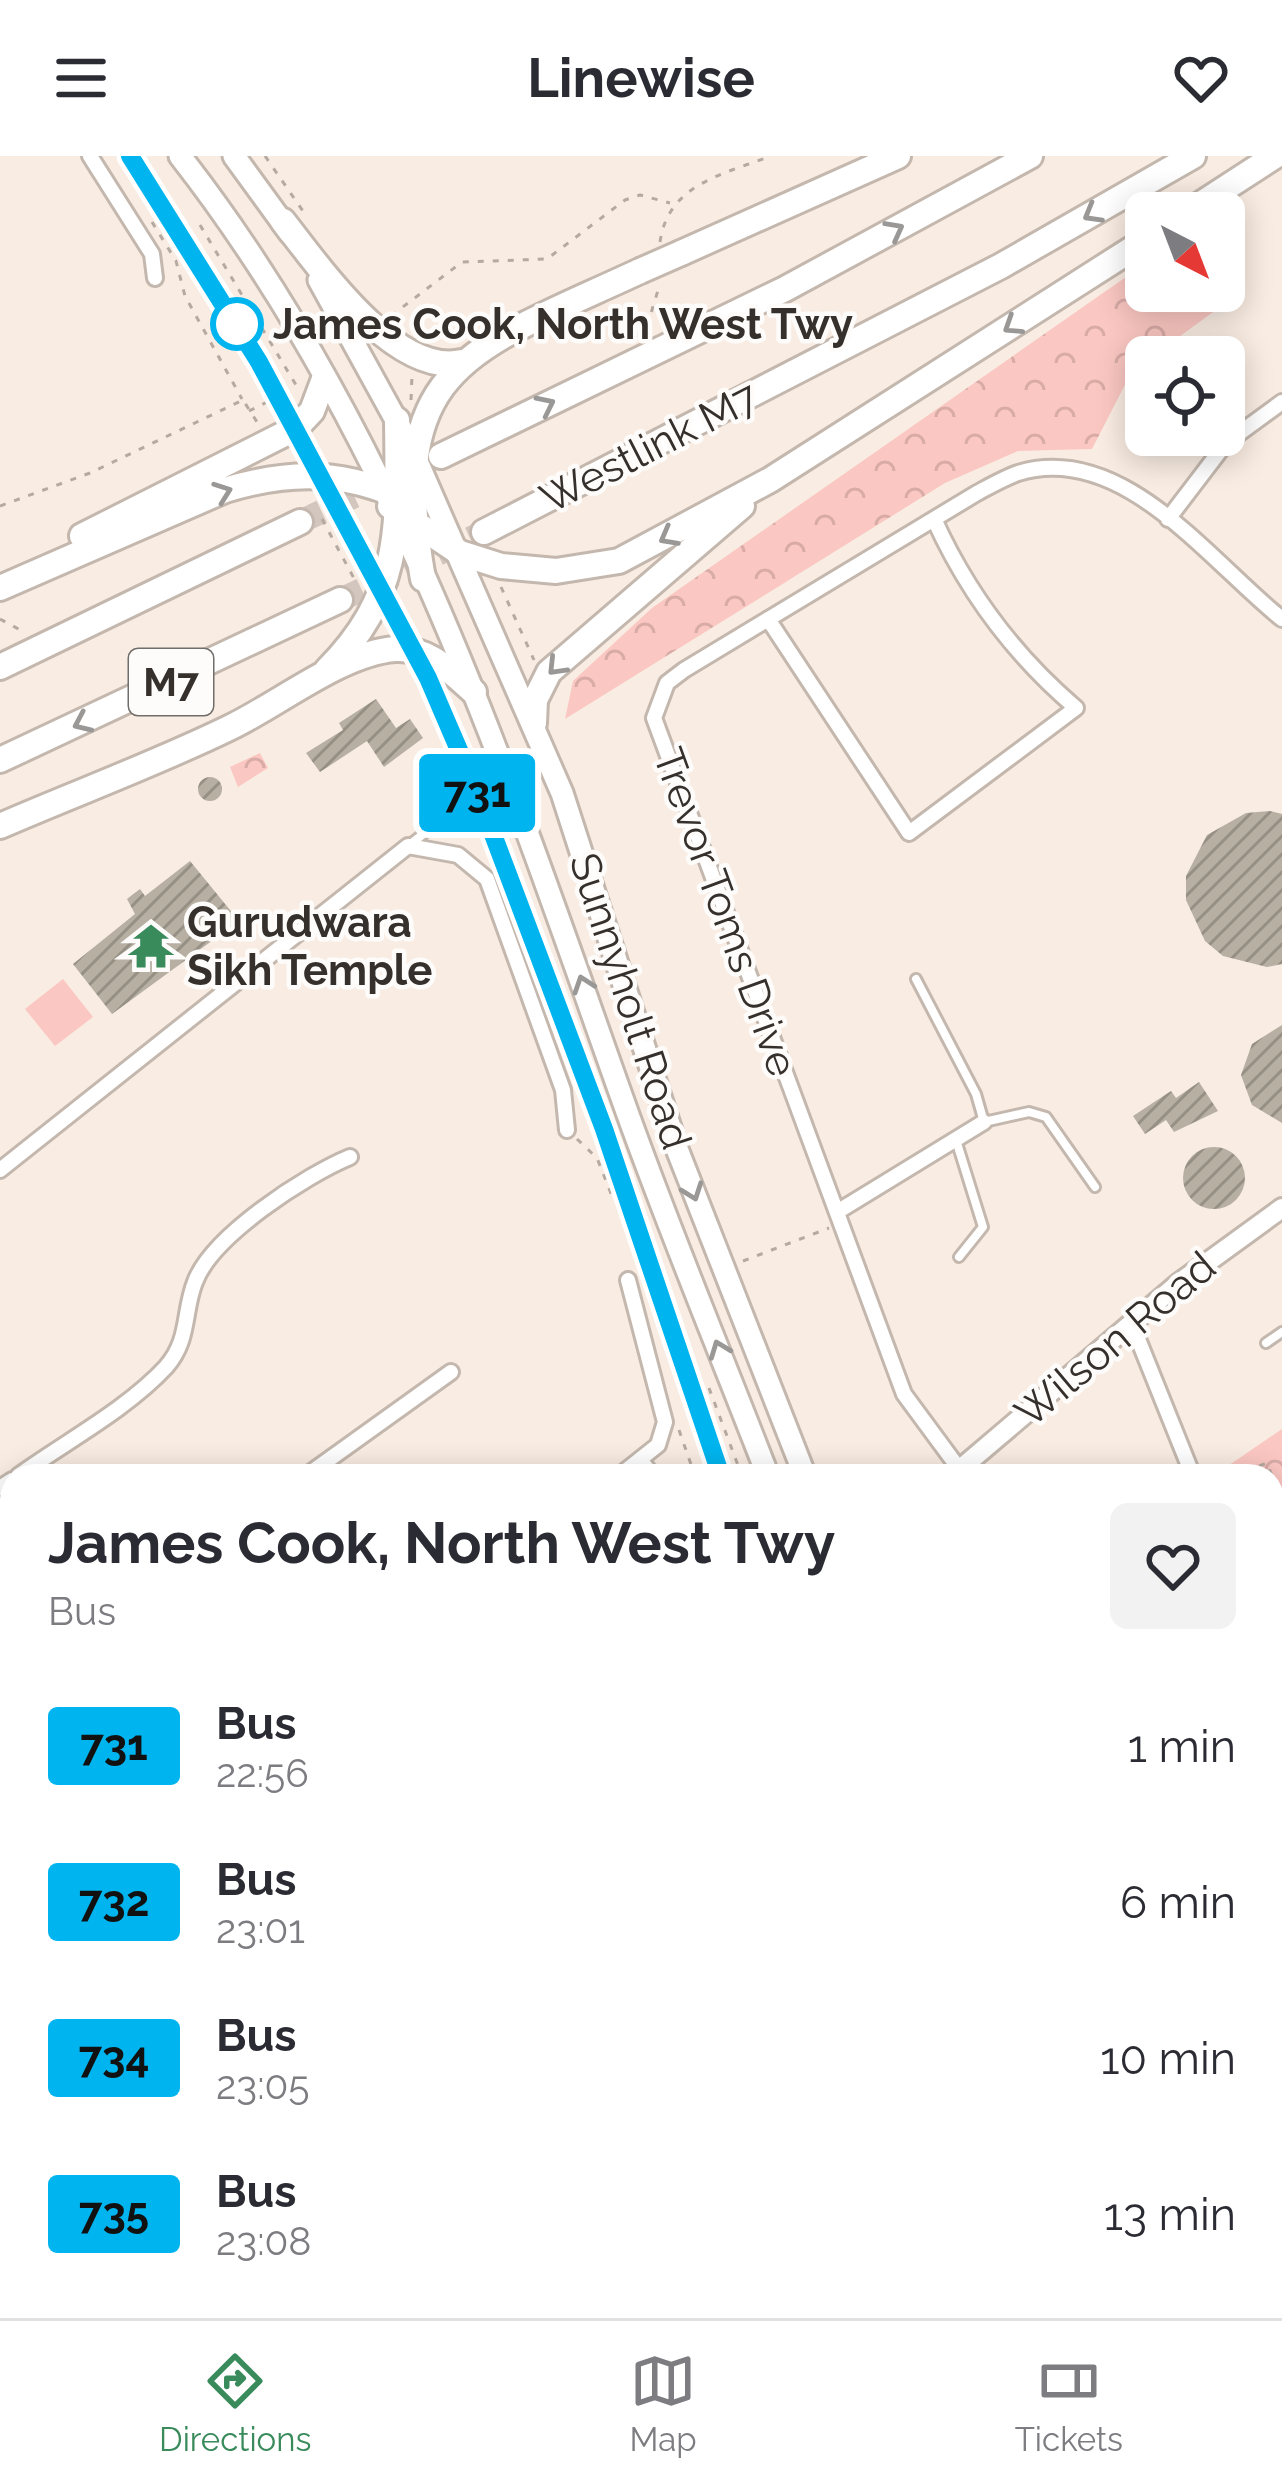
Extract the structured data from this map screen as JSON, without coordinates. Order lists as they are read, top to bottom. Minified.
{"streets":{"highway":["Westlink M7","M7"],"main road":["Sunnyholt Road"],"street":["Trevor Toms Drive","Wilson Road"]},"places":{"other":["James Cook, North West Twy"],"temple":["Gurudwara Sikh Temple"]},"lines":["bus line 731"],"north":"bottom right","page":{"header":"Linewise","on_map":"731","heading":["James Cook, North West Twy","Bus"],"list":[{"mark":"731","name":"Bus","note":"22:56","value":"1 min"},{"mark":"732","name":"Bus","note":"23:01","value":"6 min"},{"mark":"734","name":"Bus","note":"23:05","value":"10 min"},{"mark":"735","name":"Bus","note":"23:08","value":"13 min"}],"tabs":["Directions","Map","Tickets"]}}
